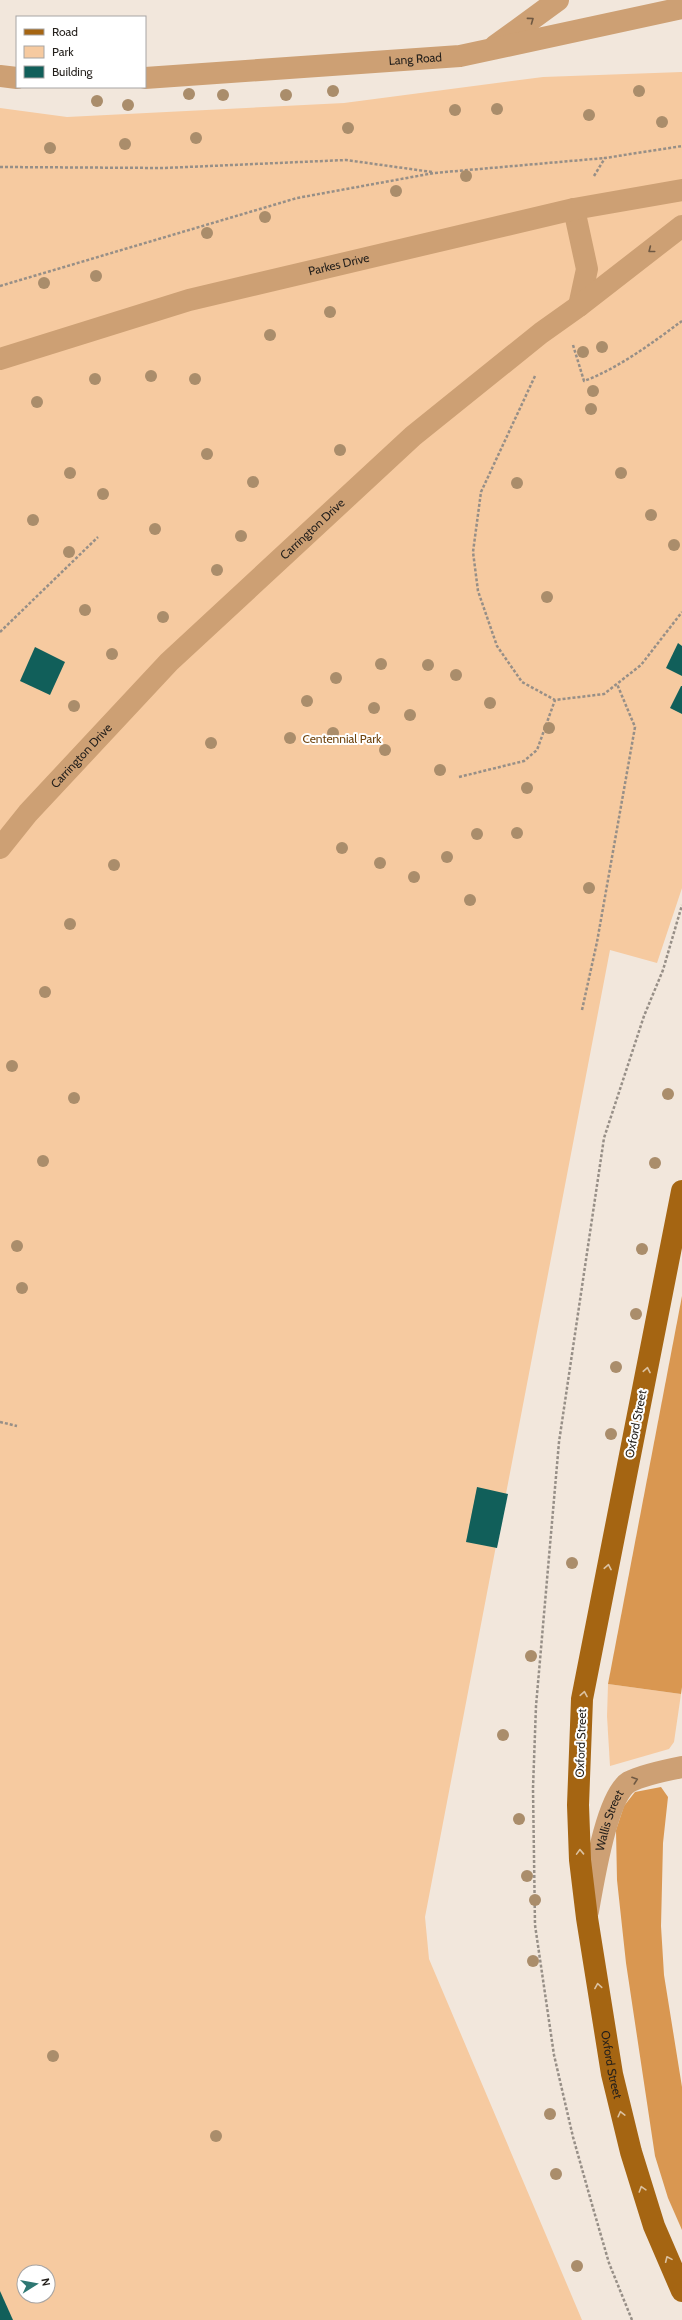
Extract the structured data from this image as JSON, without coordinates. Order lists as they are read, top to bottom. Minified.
{"streets":{"main road":["Oxford Street"],"street":["Lang Road","Parkes Drive","Carrington Drive","Wallis Street"]},"crossings":[["Oxford Street","Wallis Street"]],"one_way":["Oxford Street","Wallis Street"],"parks":["Centennial Park"],"legend":["Road","Park","Building"],"north":"right"}
